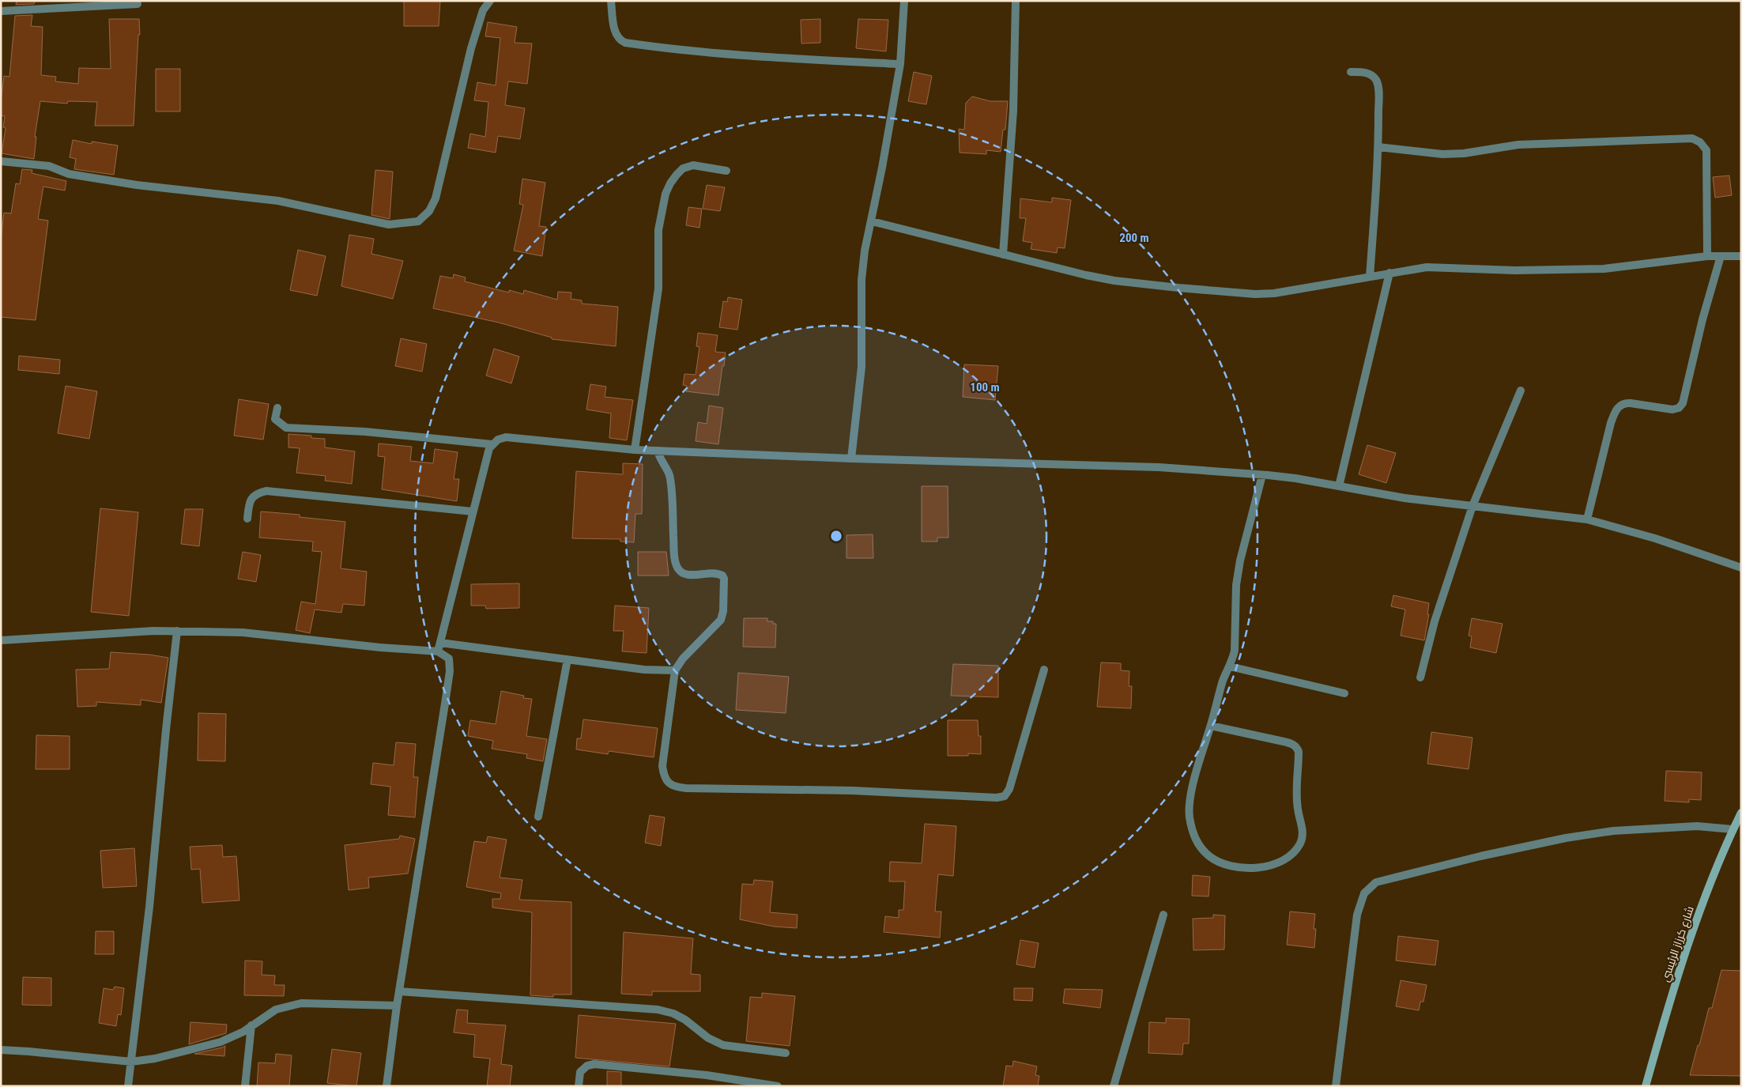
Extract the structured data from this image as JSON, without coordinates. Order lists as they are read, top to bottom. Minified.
{"streets":{"street":["شارع كرزاز الرئيسي"]},"rings":["200 m","100 m"]}
